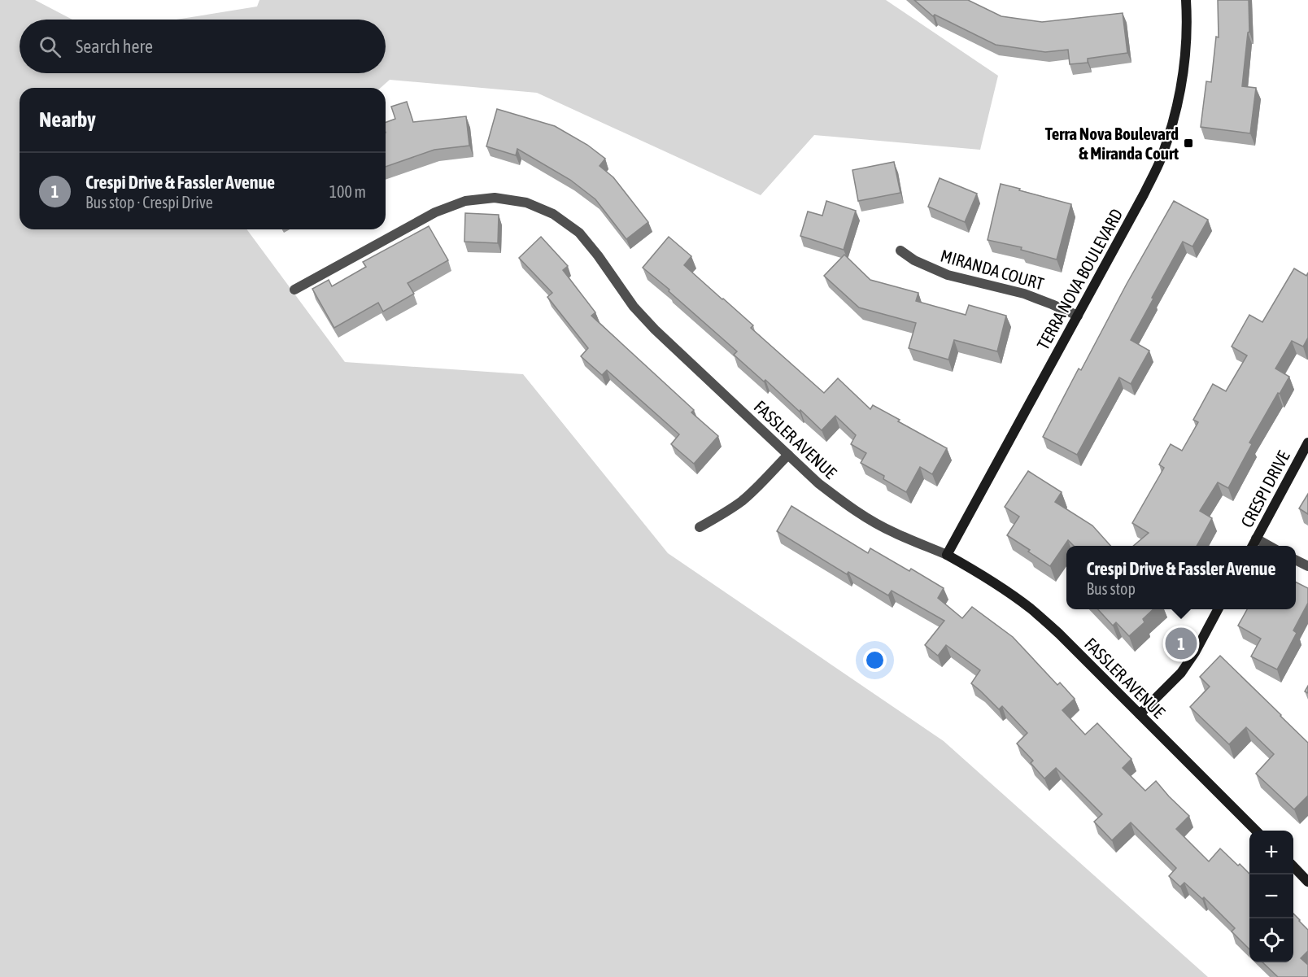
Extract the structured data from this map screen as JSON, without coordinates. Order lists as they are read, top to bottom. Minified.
{"streets":{"street":["MIRANDA COURT","TERRA NOVA BOULEVARD","FASSLER AVENUE","CRESPI DRIVE"]},"crossings":[["MIRANDA COURT","TERRA NOVA BOULEVARD"],["TERRA NOVA BOULEVARD","FASSLER AVENUE"]],"places":{"transit":["Terra Nova Boulevard & Miranda Court"]},"page":{"search":"Search here","heading":"Nearby","list":[{"mark":"1","name":"Crespi Drive & Fassler Avenue","note":"Bus stop · Crespi Drive","value":"100 m"}],"popup":["Crespi Drive & Fassler Avenue","Bus stop"],"pins":"1","map_buttons":["+","−"]}}
